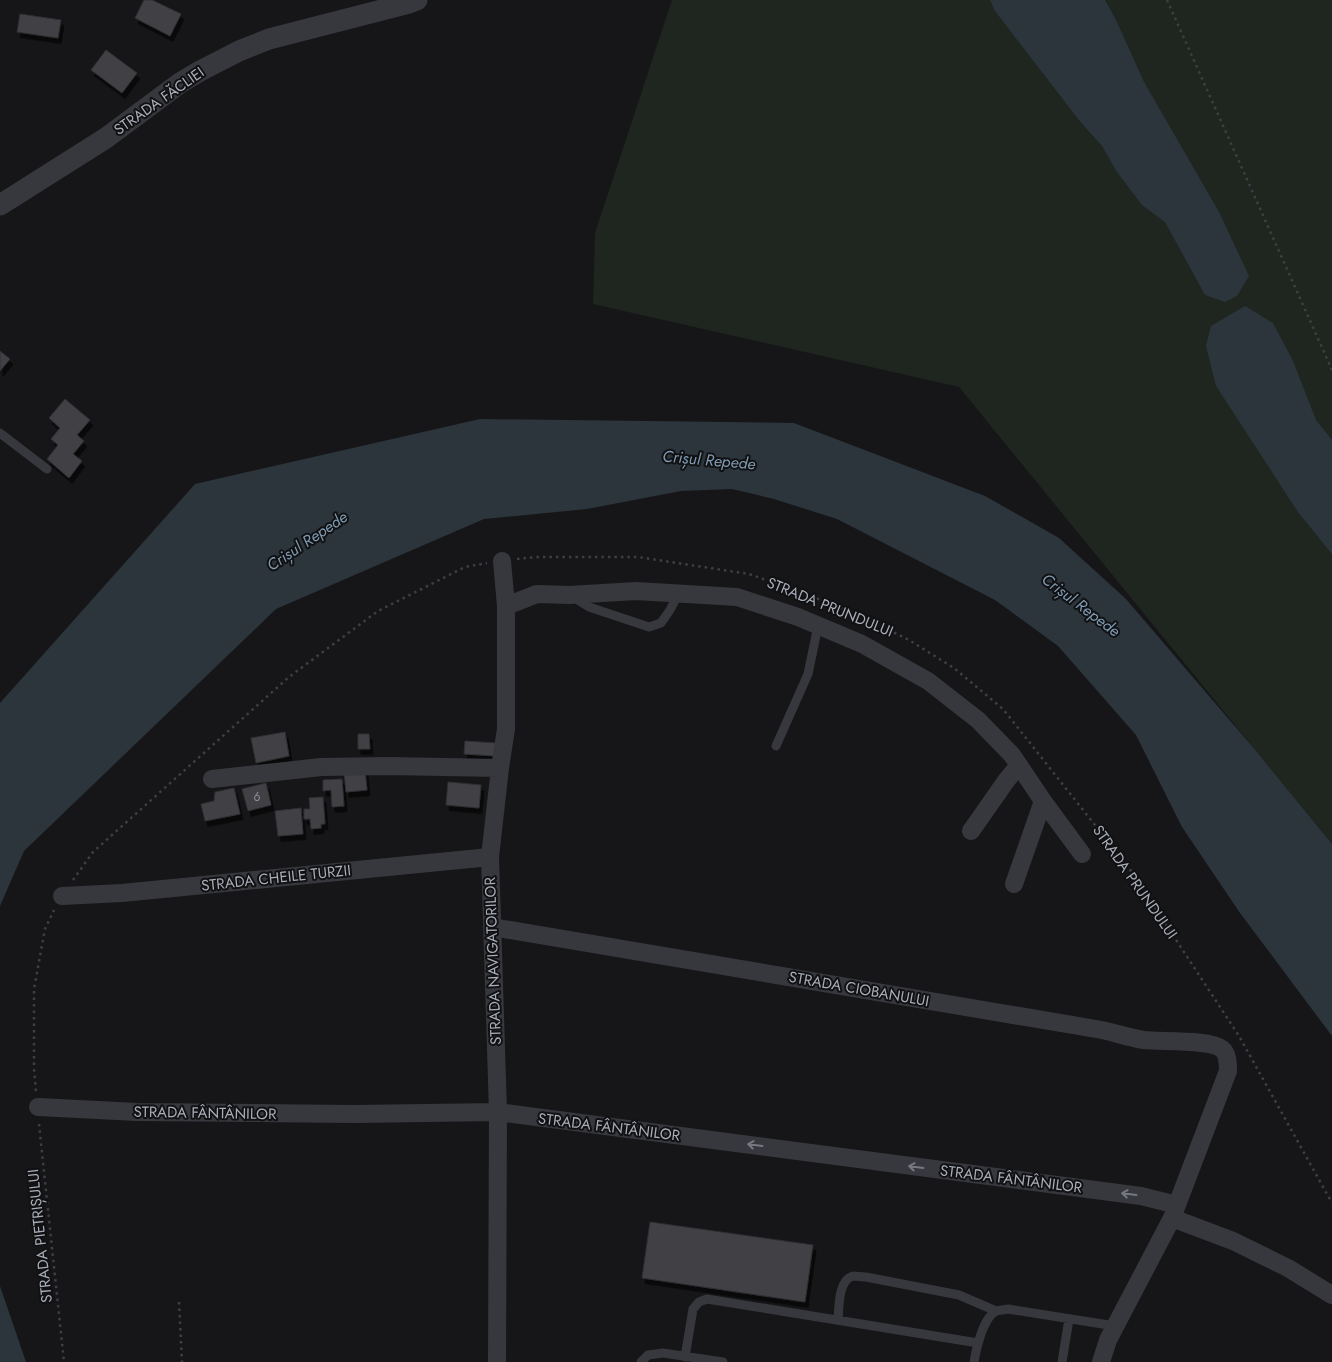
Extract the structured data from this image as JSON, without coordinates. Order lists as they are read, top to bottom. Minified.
{"streets":{"street":["STRADA FĂCLIEI","STRADA PRUNDULUI","STRADA CHEILE TURZII","STRADA NAVIGATORILOR","STRADA CIOBANULUI","STRADA FÂNTÂNILOR"],"path":["STRADA PIETRIȘULUI"]},"crossings":[["STRADA PRUNDULUI","STRADA NAVIGATORILOR"],["STRADA CHEILE TURZII","STRADA NAVIGATORILOR"],["STRADA NAVIGATORILOR","STRADA CIOBANULUI"],["STRADA NAVIGATORILOR","STRADA FÂNTÂNILOR"],["STRADA CIOBANULUI","STRADA FÂNTÂNILOR"],["STRADA FÂNTÂNILOR","STRADA PIETRIȘULUI"]],"one_way":["STRADA FÂNTÂNILOR"],"water":["Crișul Repede"],"house_numbers":["6"]}
